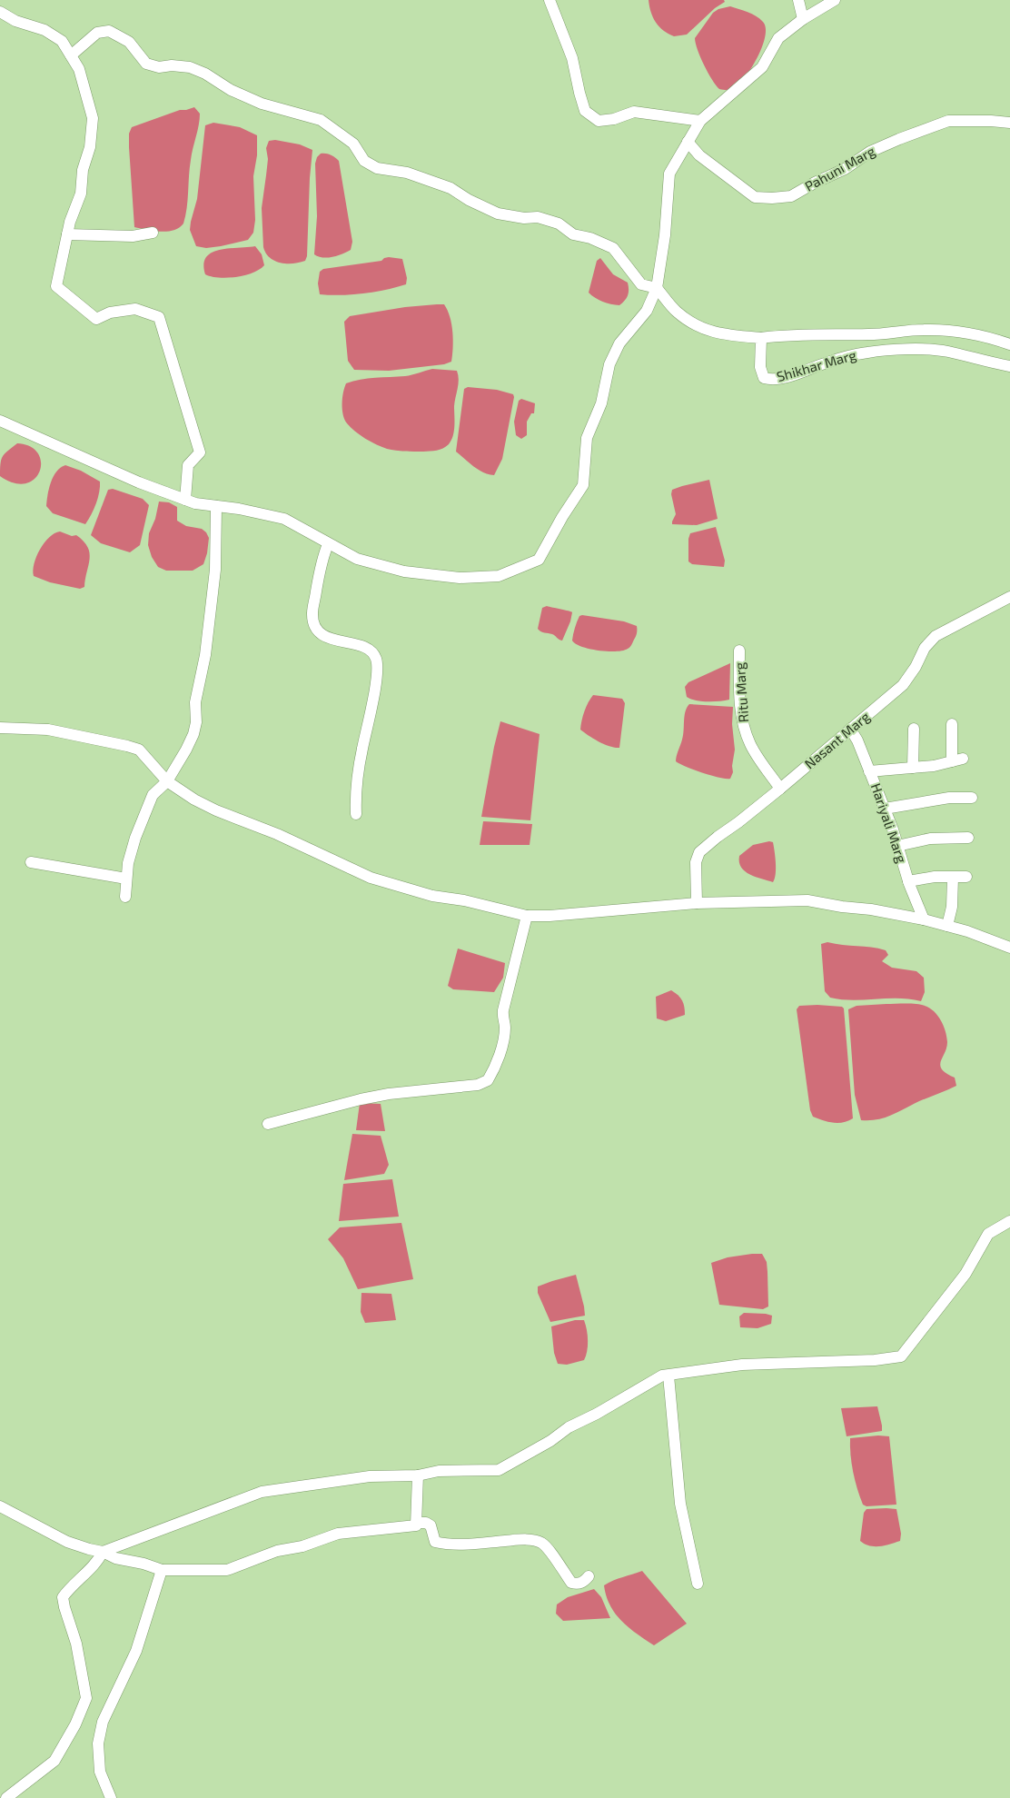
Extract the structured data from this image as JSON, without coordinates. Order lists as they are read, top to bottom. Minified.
{"streets":{"street":["Pahuni Marg","Shikhar Marg","Ritu Marg","Nasant Marg","Hariyali Marg"]},"crossings":[["Ritu Marg","Nasant Marg"],["Nasant Marg","Hariyali Marg"]]}
